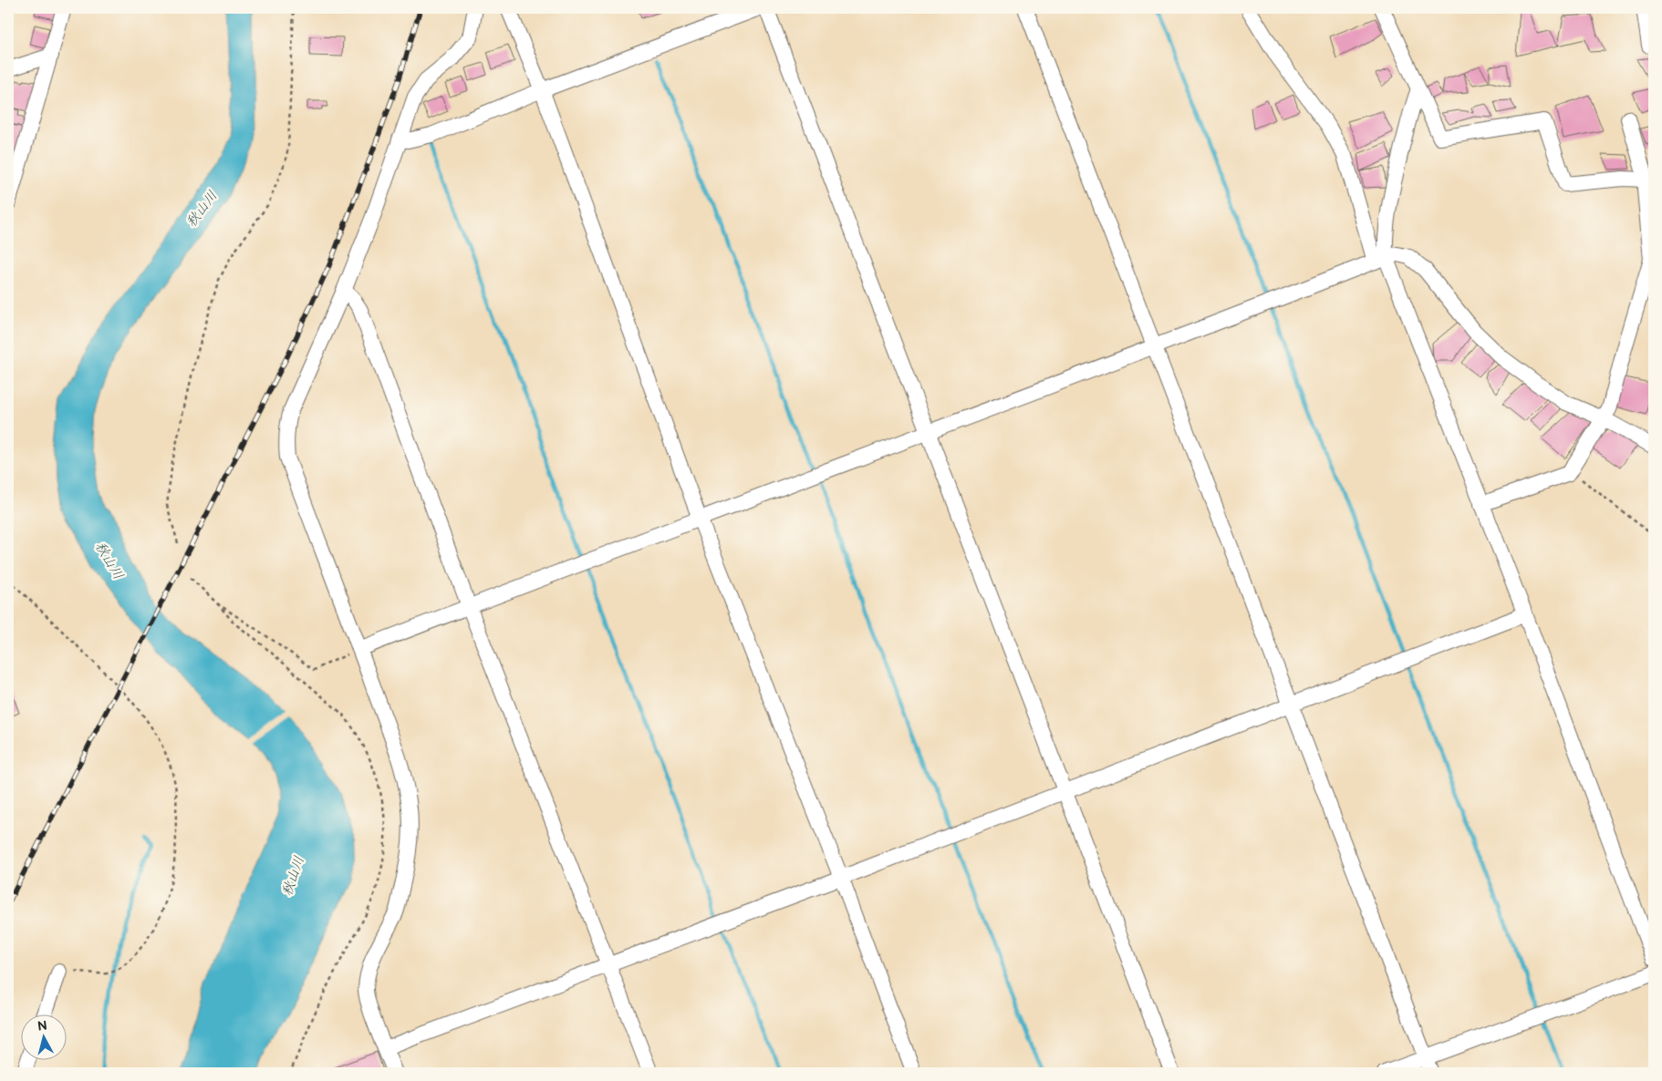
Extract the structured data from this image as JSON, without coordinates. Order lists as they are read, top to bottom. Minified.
{"water":["秋山川"],"north":"top"}
